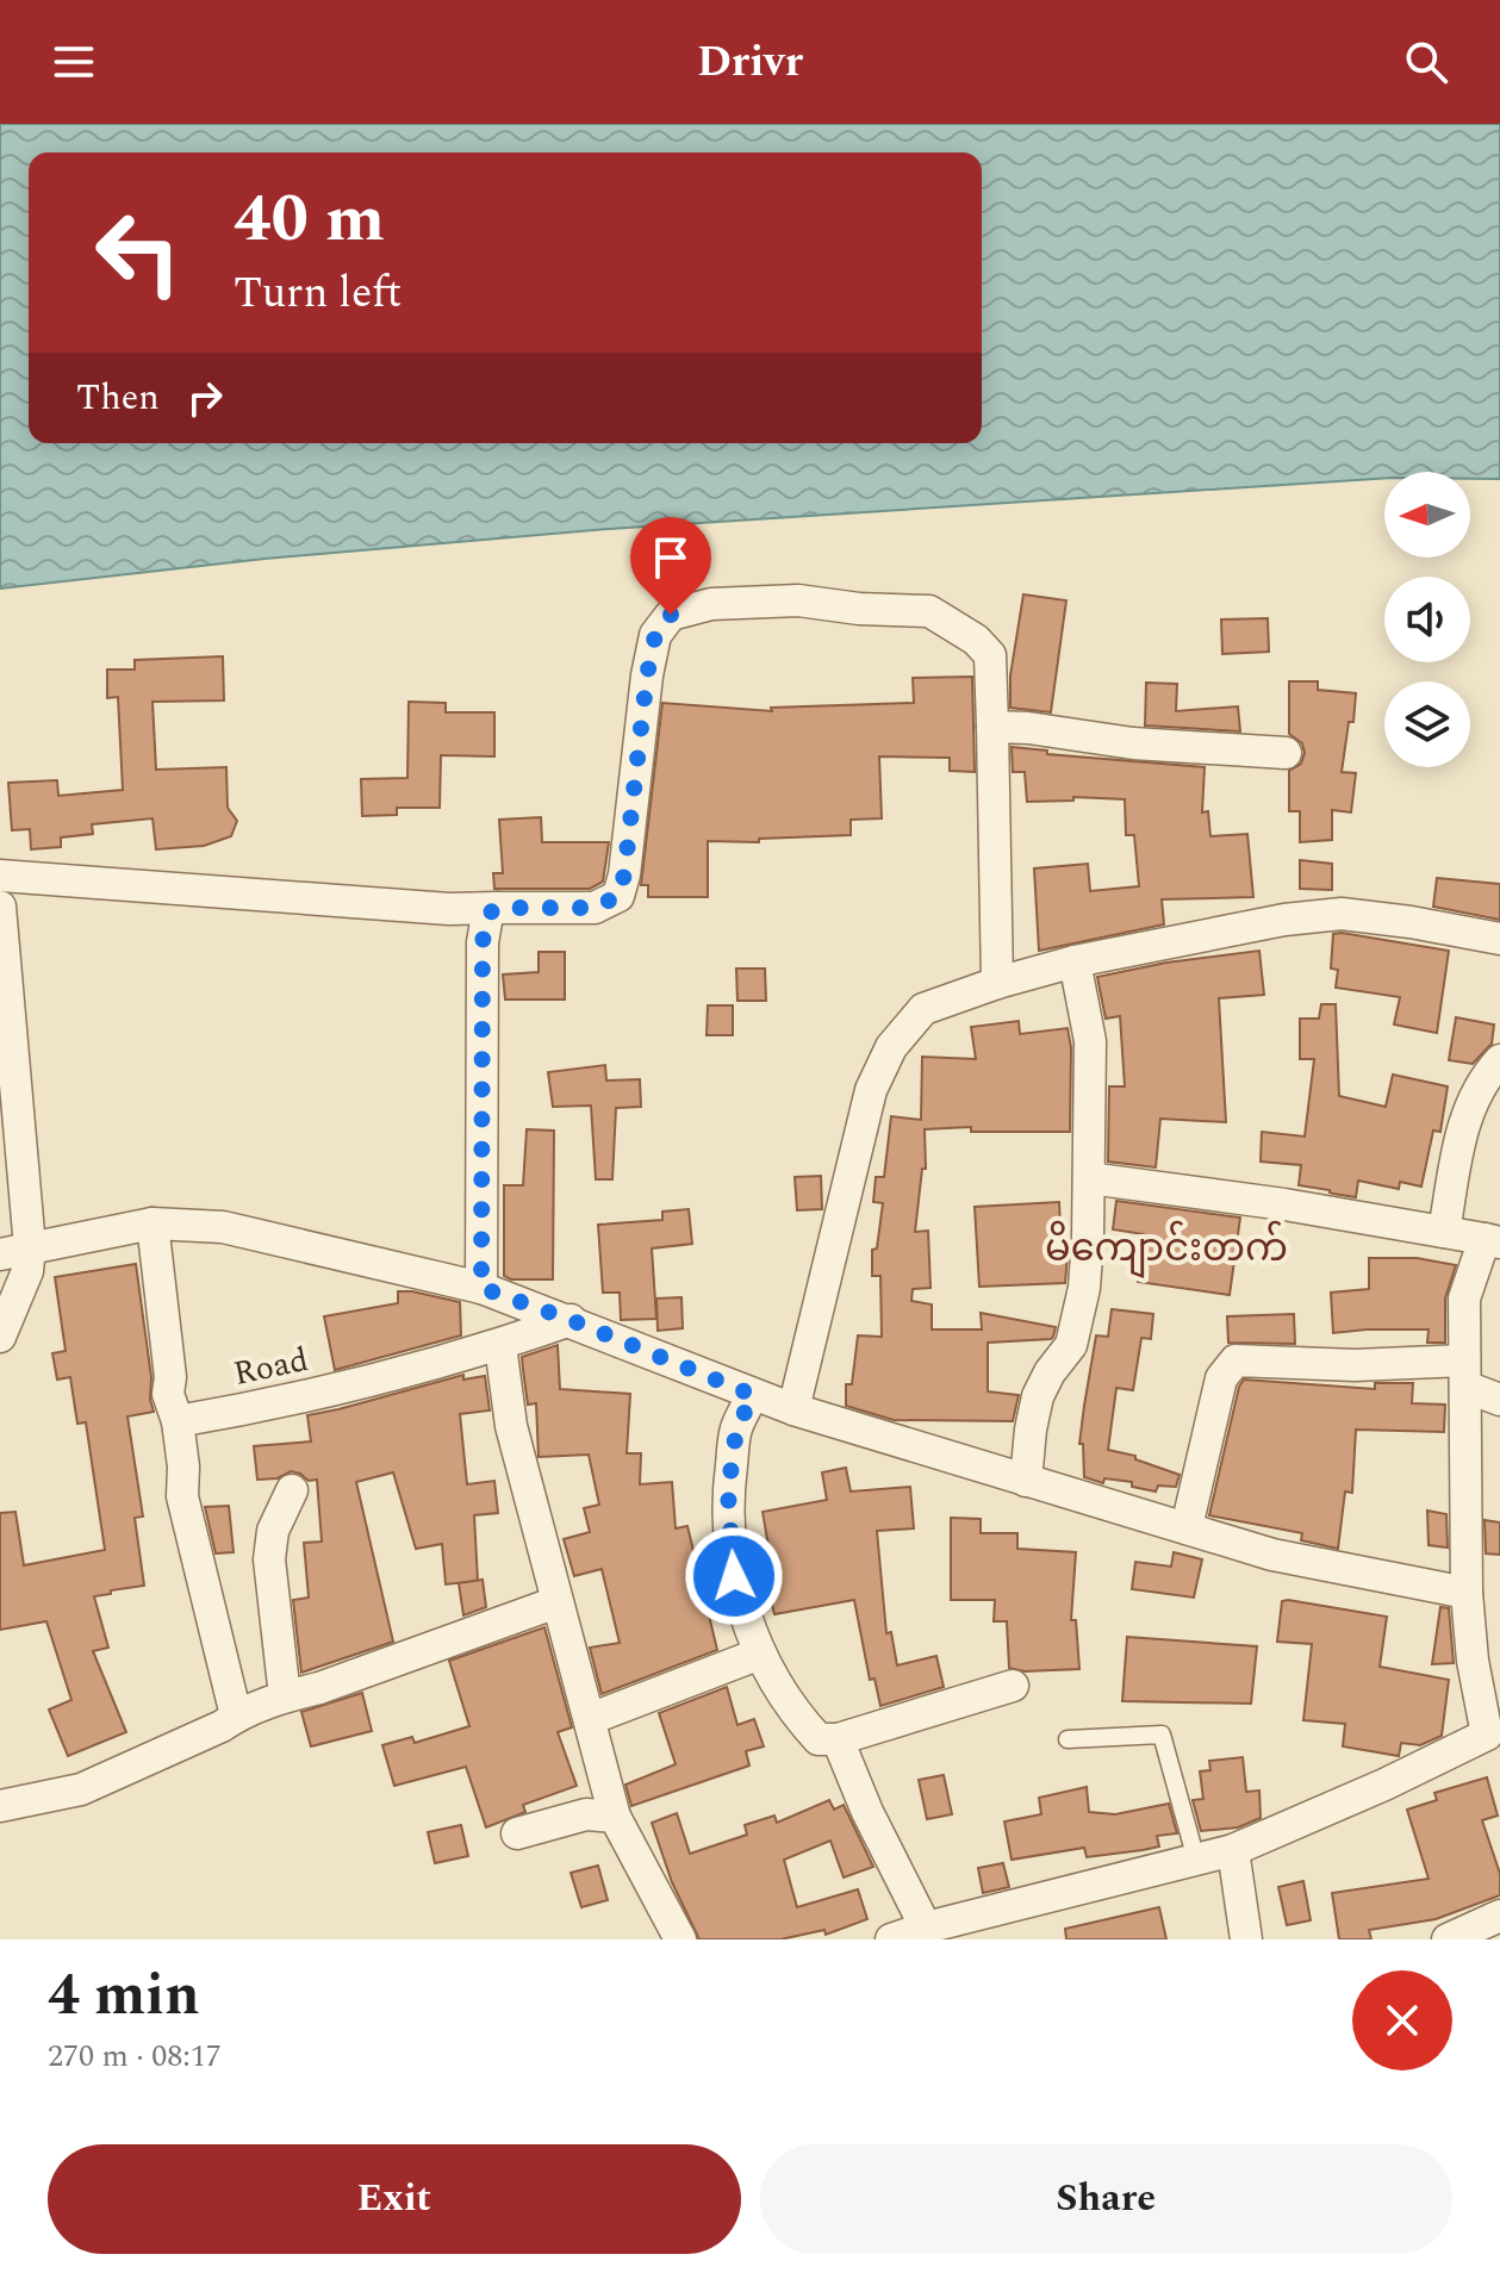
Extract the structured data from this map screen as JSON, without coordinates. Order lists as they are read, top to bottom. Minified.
{"streets":{"street":["Road"]},"districts":["မိကျောင်းတက်"],"north":"left","page":{"header":"Drivr","turn":["40 m","Turn left"],"then":"Then","heading":["4 min","270 m · 08:17"],"buttons":["Exit","Share"]}}
